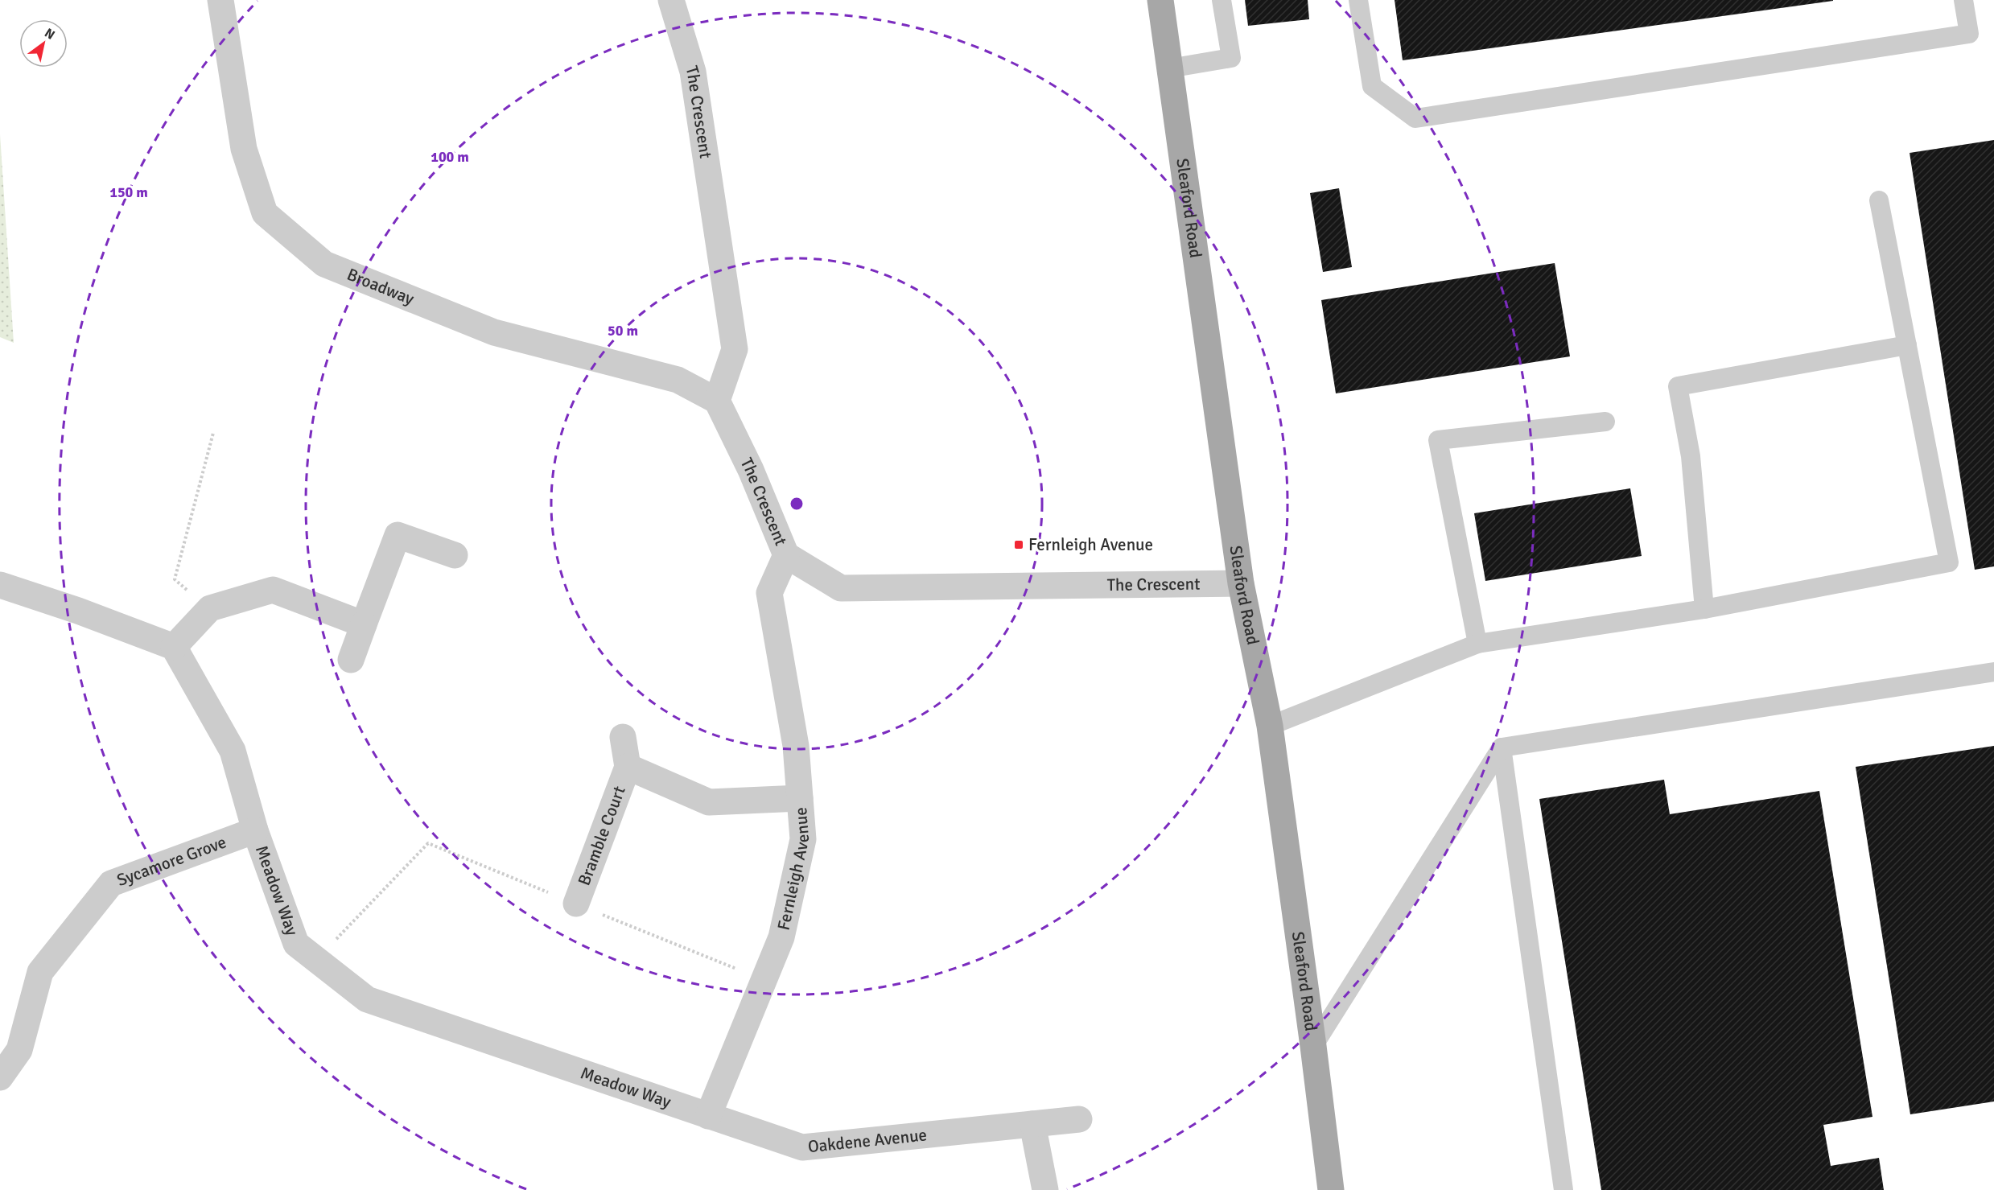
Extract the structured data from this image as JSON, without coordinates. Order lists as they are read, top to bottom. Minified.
{"streets":{"main road":["Sleaford Road"],"street":["The Crescent","Broadway","Bramble Court","Sycamore Grove","Fernleigh Avenue","Meadow Way","Oakdene Avenue"]},"crossings":[["The Crescent","Sleaford Road"],["The Crescent","Broadway"],["The Crescent","Fernleigh Avenue"],["Bramble Court","Fernleigh Avenue"],["Sycamore Grove","Meadow Way"],["Fernleigh Avenue","Meadow Way"],["Fernleigh Avenue","Oakdene Avenue"],["Meadow Way","Oakdene Avenue"]],"places":{"transit":["Fernleigh Avenue"]},"north":"top right","rings":["100 m","150 m","50 m"]}
